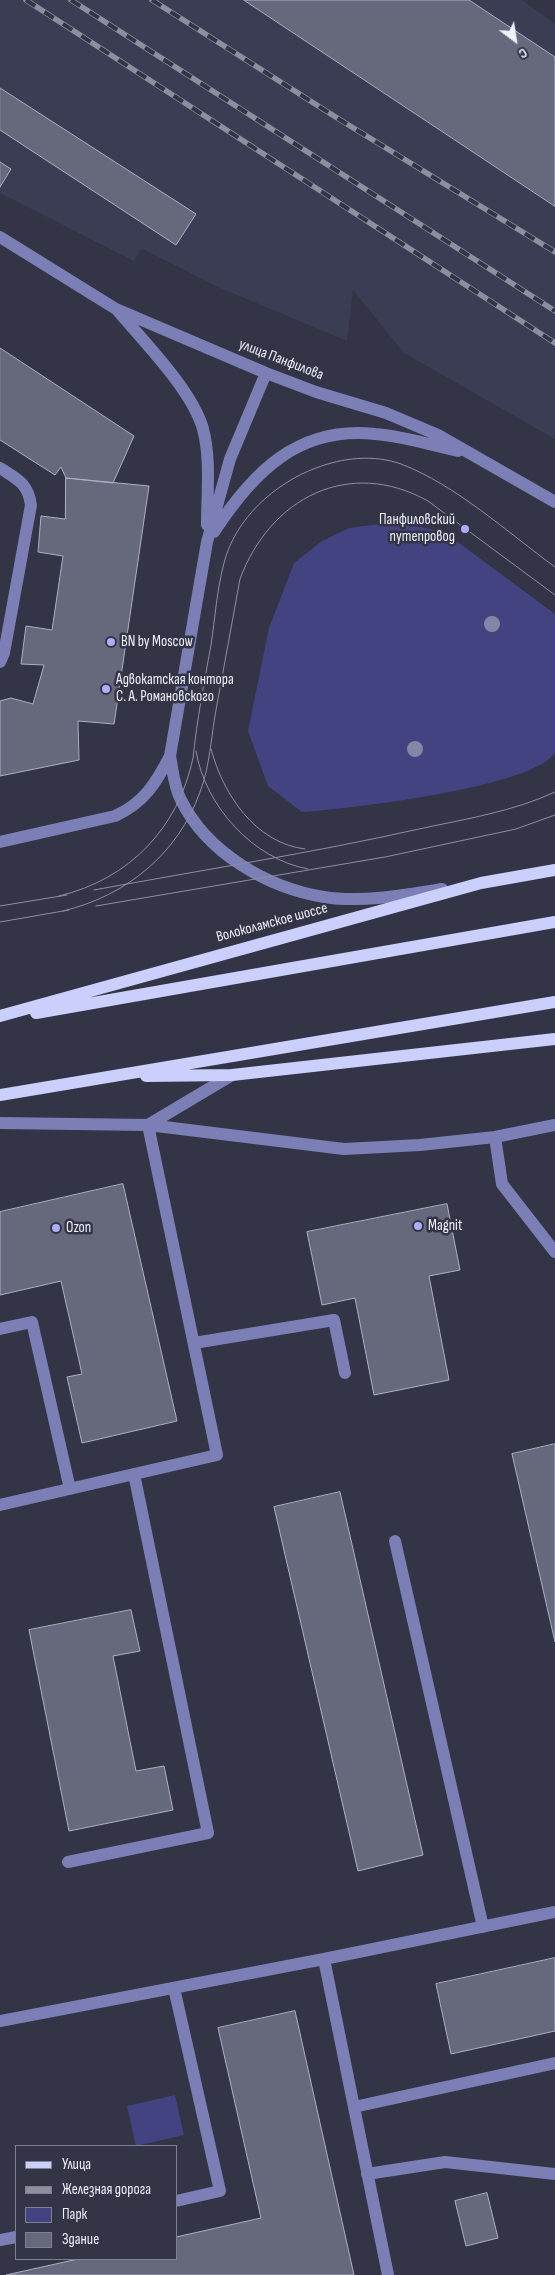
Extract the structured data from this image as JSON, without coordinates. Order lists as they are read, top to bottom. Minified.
{"streets":{"main road":["Волоколамское шоссе"],"street":["улица Панфилова"]},"places":["Панфиловский путепровод","BN by Moscow","Адвокатская контора С. А. Романовского","Magnit","Ozon"],"legend":["Улица","Железная дорога","Парк","Здание"],"north":"bottom right"}
